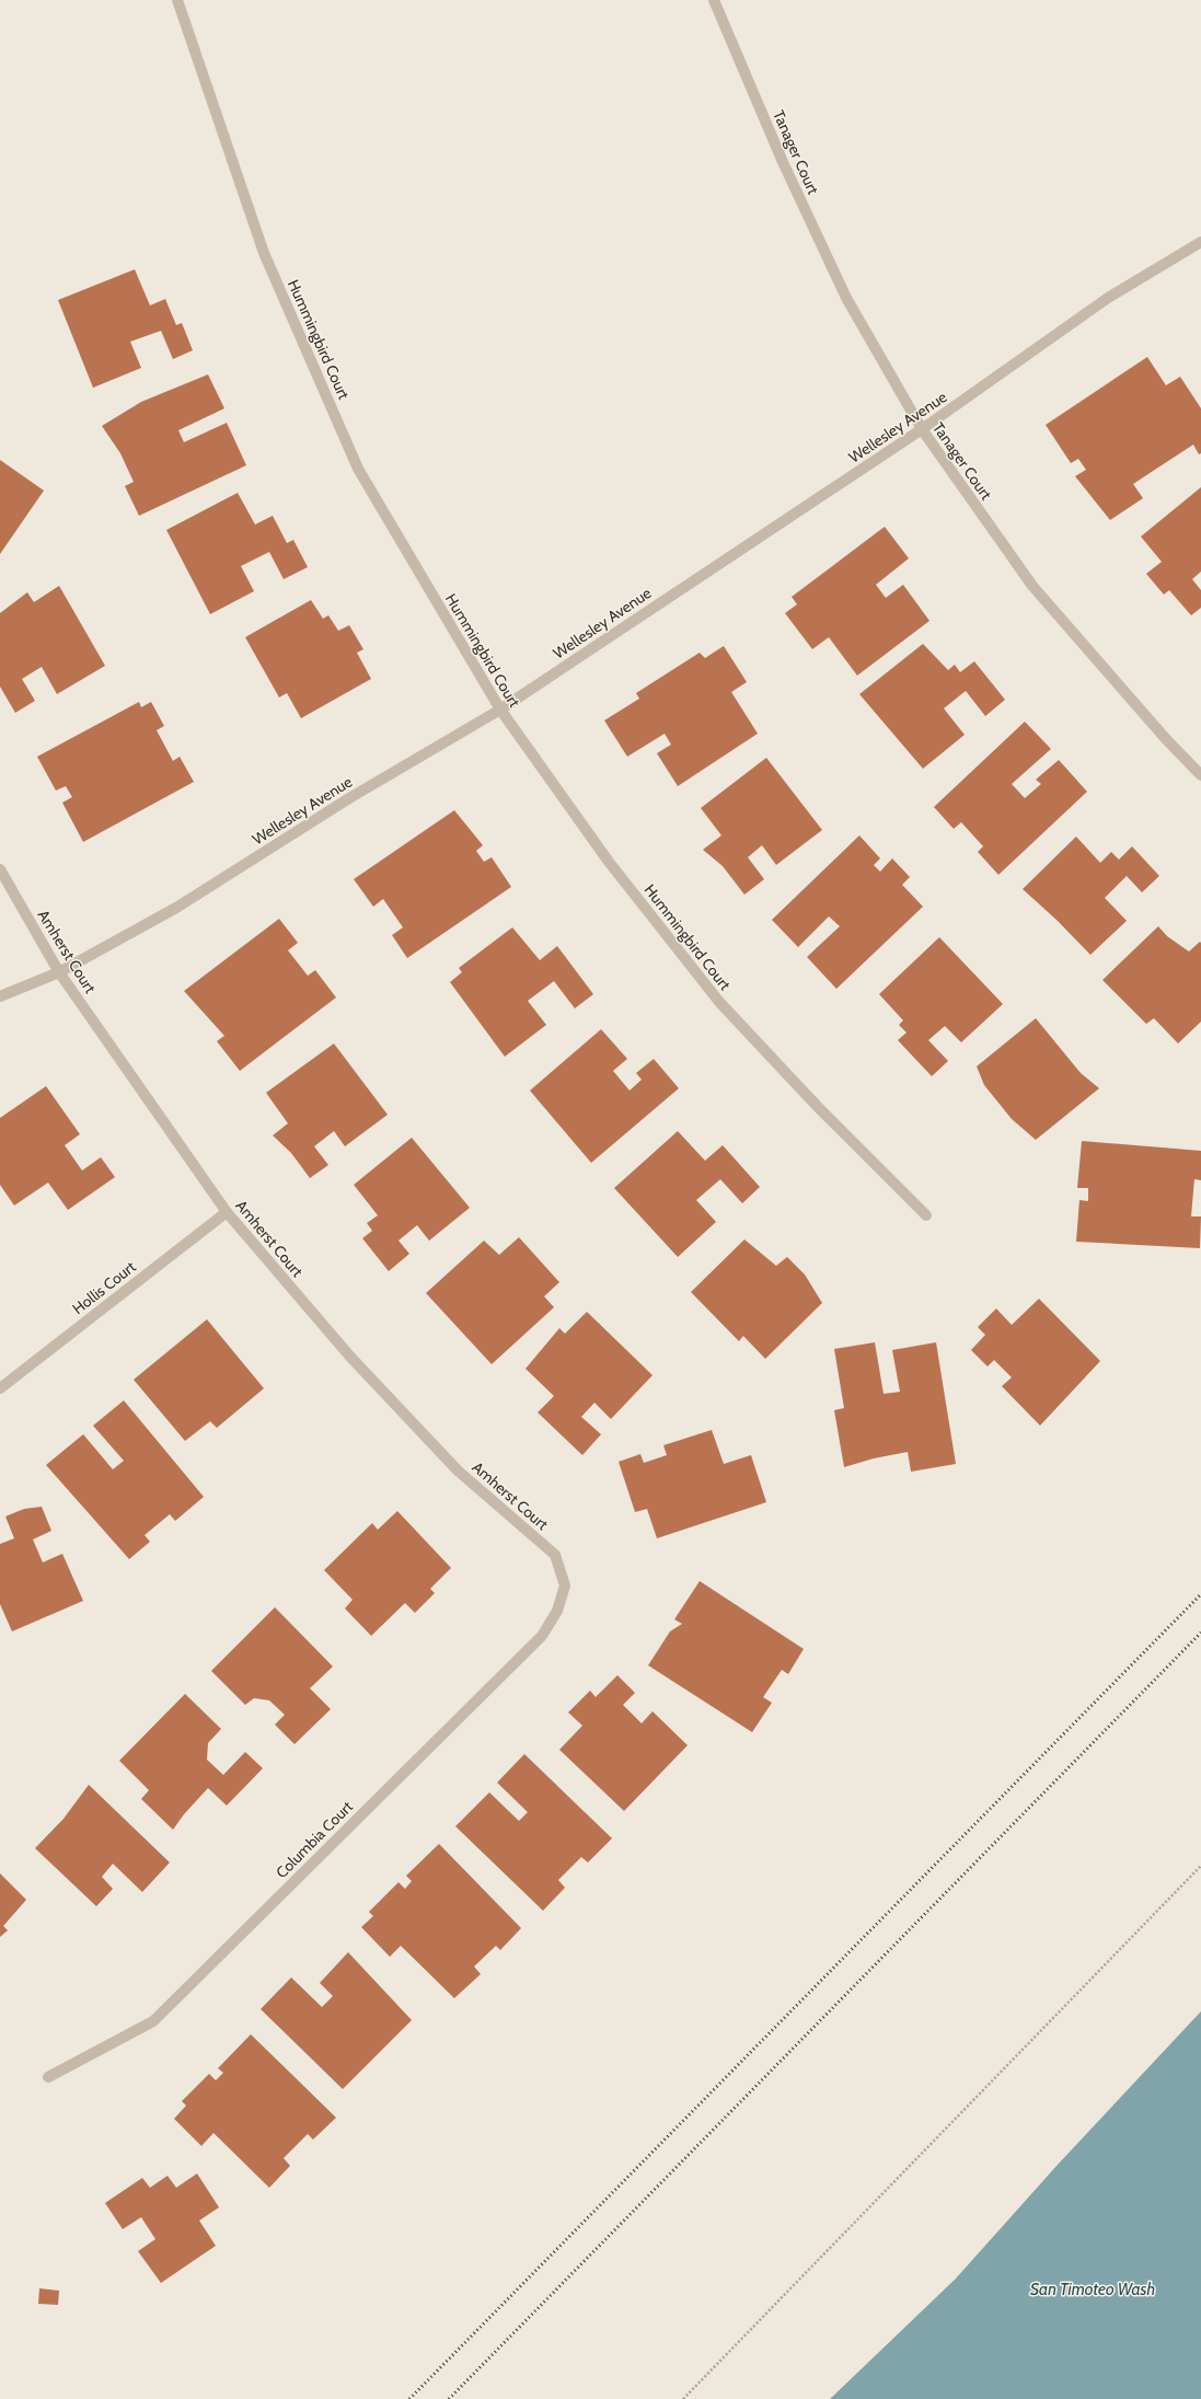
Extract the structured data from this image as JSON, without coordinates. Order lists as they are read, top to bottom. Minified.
{"streets":{"street":["Tanager Court","Hummingbird Court","Wellesley Avenue","Amherst Court","Hollis Court","Columbia Court"]},"crossings":[["Tanager Court","Wellesley Avenue"],["Hummingbird Court","Wellesley Avenue"],["Wellesley Avenue","Amherst Court"],["Amherst Court","Hollis Court"],["Amherst Court","Columbia Court"]],"water":["San Timoteo Wash"]}
